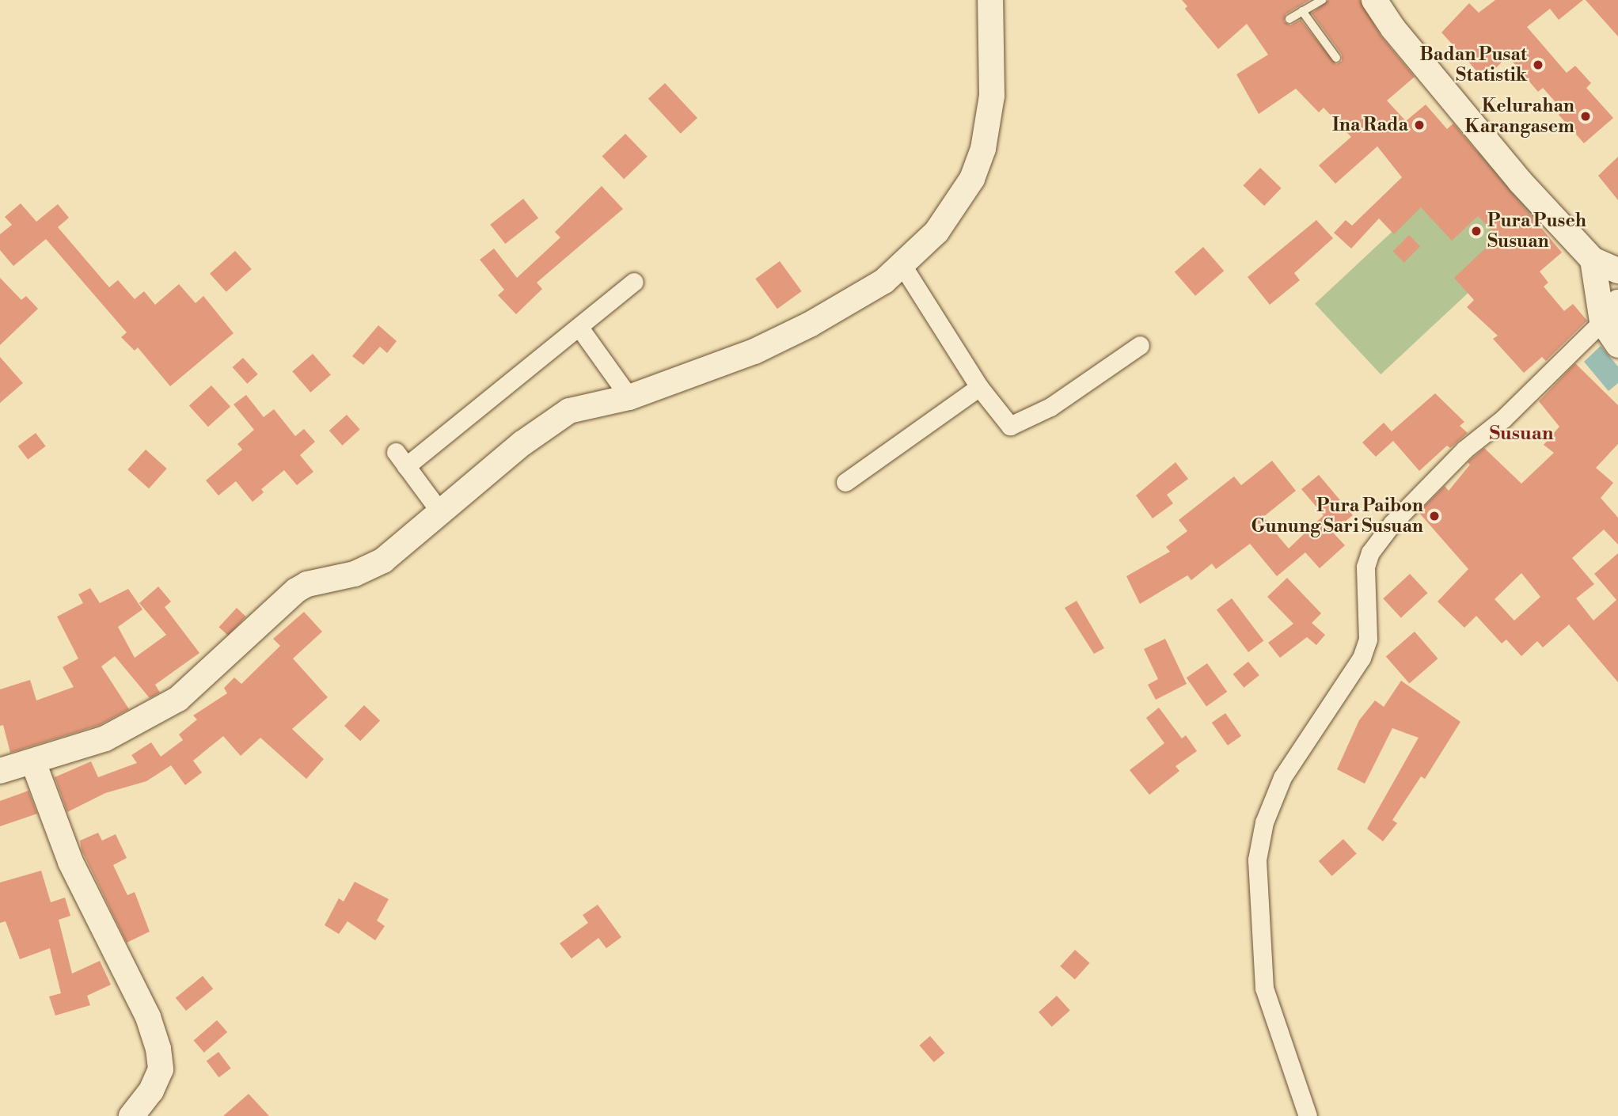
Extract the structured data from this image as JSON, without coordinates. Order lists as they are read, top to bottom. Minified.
{"districts":["Susuan"],"places":["Badan Pusat Statistik","Kelurahan Karangasem","Ina Rada","Pura Puseh Susuan","Pura Paibon Gunung Sari Susuan"]}
